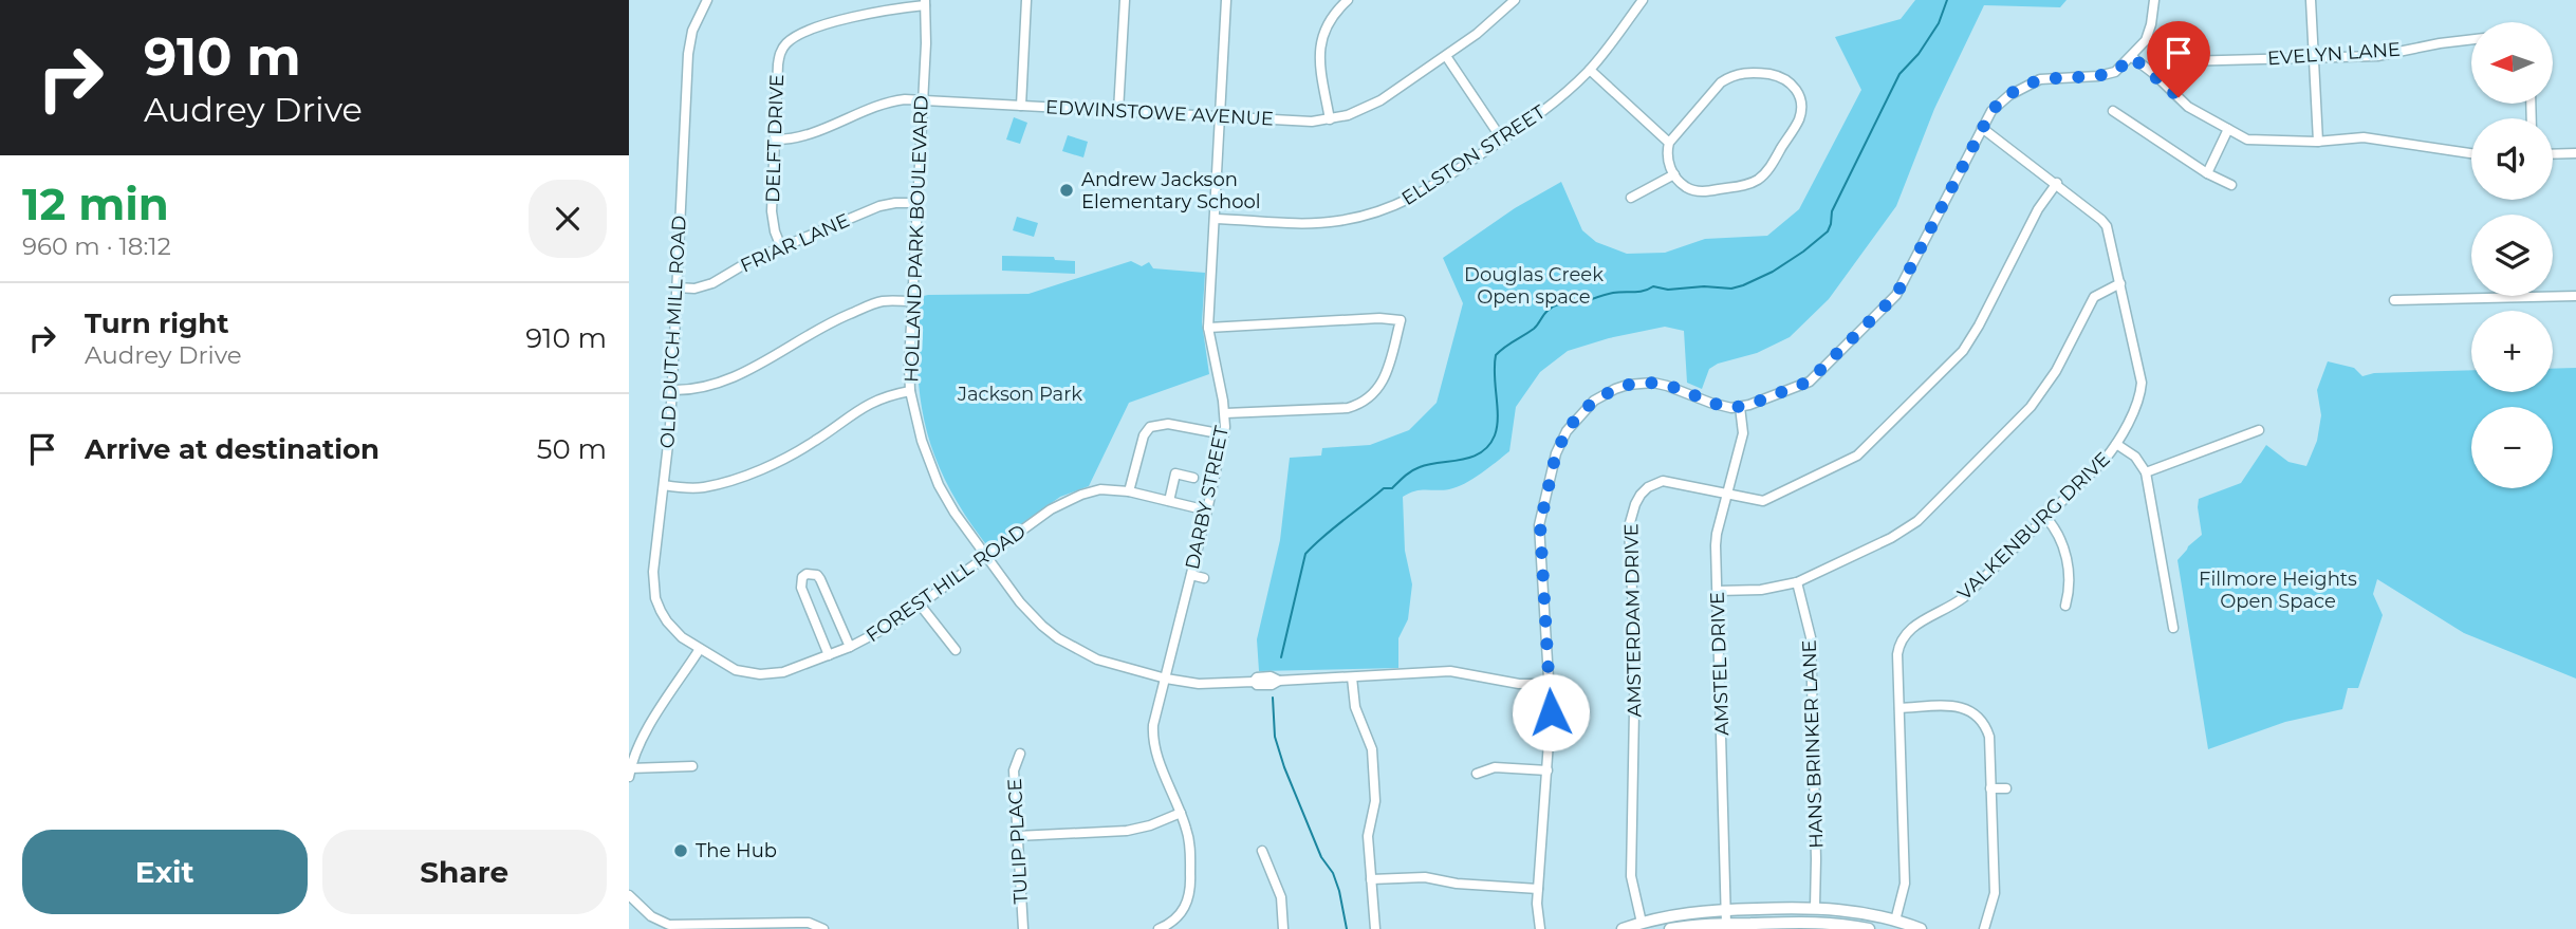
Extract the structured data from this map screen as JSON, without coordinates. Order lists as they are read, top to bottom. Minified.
{"streets":{"street":["EVELYN LANE","EDWINSTOWE AVENUE","DELFT DRIVE","ELLSTON STREET","HOLLAND PARK BOULEVARD","FRIAR LANE","OLD DUTCH MILL ROAD","DARBY STREET","VALKENBURG DRIVE","FOREST HILL ROAD","AMSTERDAM DRIVE","AMSTEL DRIVE","HANS BRINKER LANE","TULIP PLACE"]},"crossings":[["EDWINSTOWE AVENUE","DELFT DRIVE"],["EDWINSTOWE AVENUE","HOLLAND PARK BOULEVARD"],["EDWINSTOWE AVENUE","DARBY STREET"],["DELFT DRIVE","HOLLAND PARK BOULEVARD"],["DELFT DRIVE","FRIAR LANE"],["ELLSTON STREET","DARBY STREET"],["HOLLAND PARK BOULEVARD","FRIAR LANE"],["HOLLAND PARK BOULEVARD","DARBY STREET"],["HOLLAND PARK BOULEVARD","FOREST HILL ROAD"],["FRIAR LANE","OLD DUTCH MILL ROAD"],["OLD DUTCH MILL ROAD","FOREST HILL ROAD"],["DARBY STREET","FOREST HILL ROAD"],["VALKENBURG DRIVE","AMSTERDAM DRIVE"],["AMSTERDAM DRIVE","AMSTEL DRIVE"]],"parks":["Douglas Creek Open space","Jackson Park","Fillmore Heights Open Space"],"places":["Andrew Jackson Elementary School","The Hub"],"north":"left","page":{"turn":["910 m","Audrey Drive"],"map_buttons":["+","−"],"heading":["12 min","960 m · 18:12"],"list":[{"name":"Turn right","note":"Audrey Drive","value":"910 m"},{"name":"Arrive at destination","value":"50 m"}],"buttons":["Exit","Share"]}}
